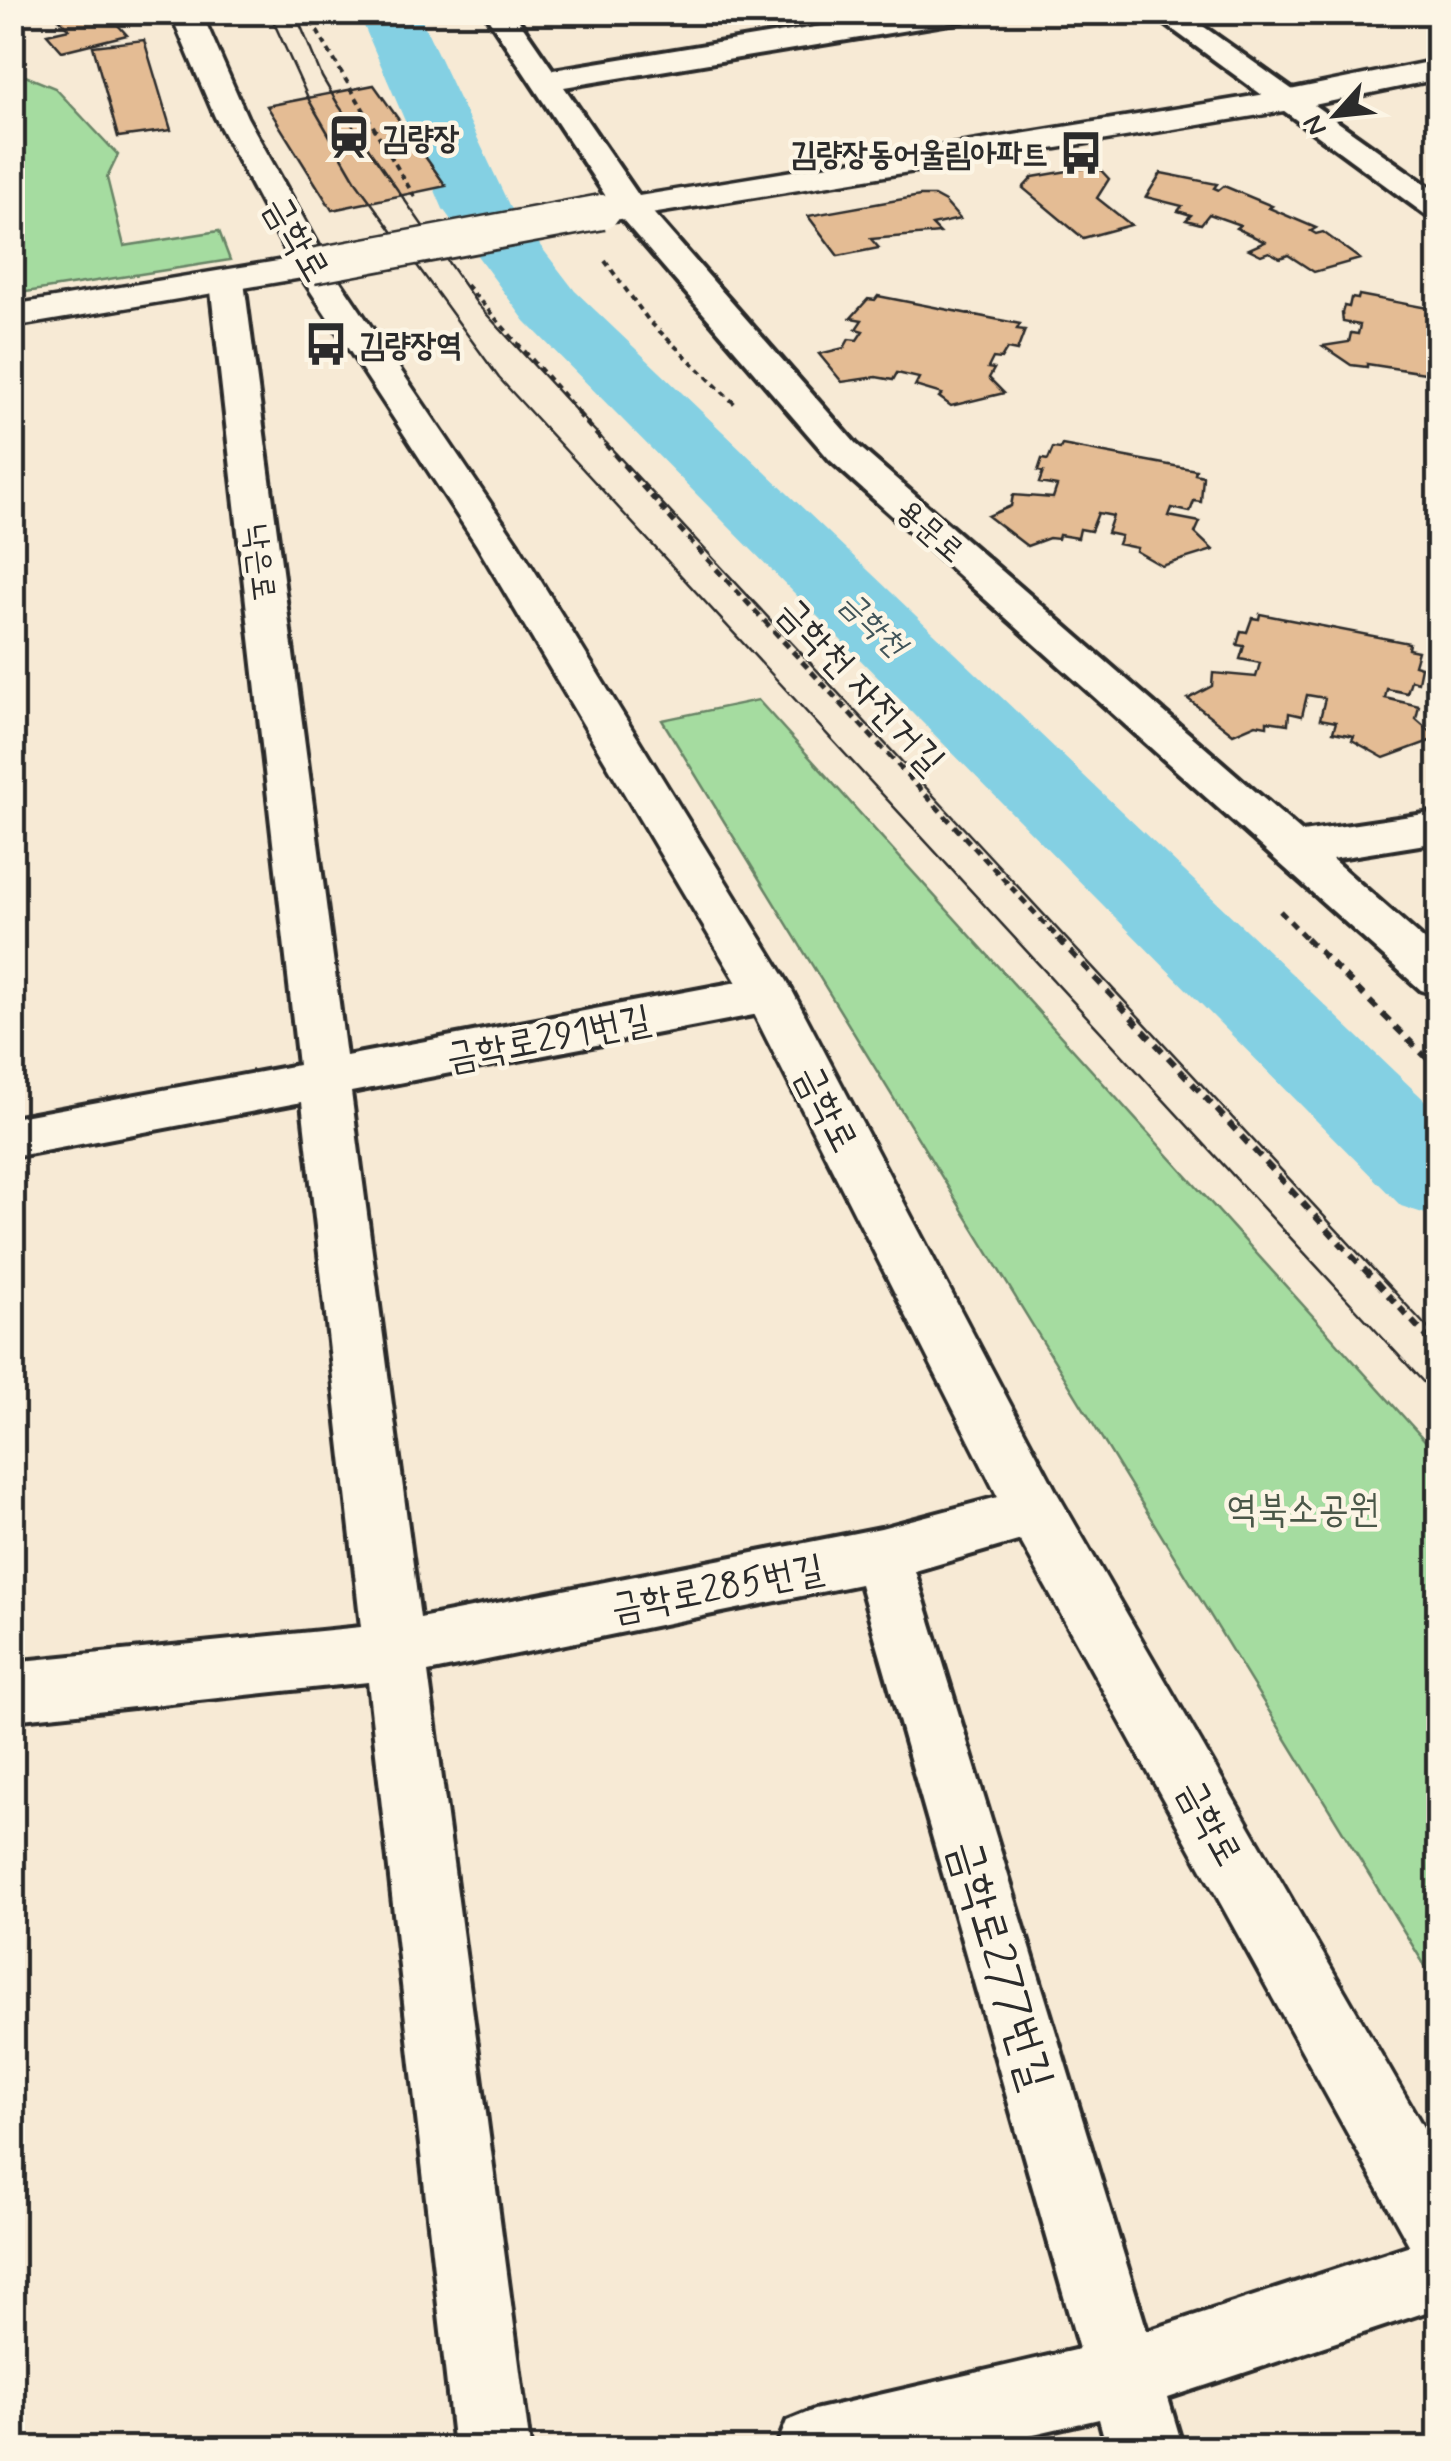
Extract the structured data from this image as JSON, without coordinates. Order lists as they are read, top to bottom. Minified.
{"streets":{"main road":["금학로"],"street":["용문로","낙은로","금학로291번길","금학로285번길","금학로277번길"],"path":["금학천 자전거길"]},"crossings":[["금학로","금학로291번길"],["금학로","금학로285번길"],["낙은로","금학로291번길"],["금학로285번길","금학로277번길"]],"water":["금학천"],"parks":["역북소공원"],"places":{"station":["김량장"],"bus stop":["김량장동어울림아파트","김량장역"]},"north":"bottom left"}
